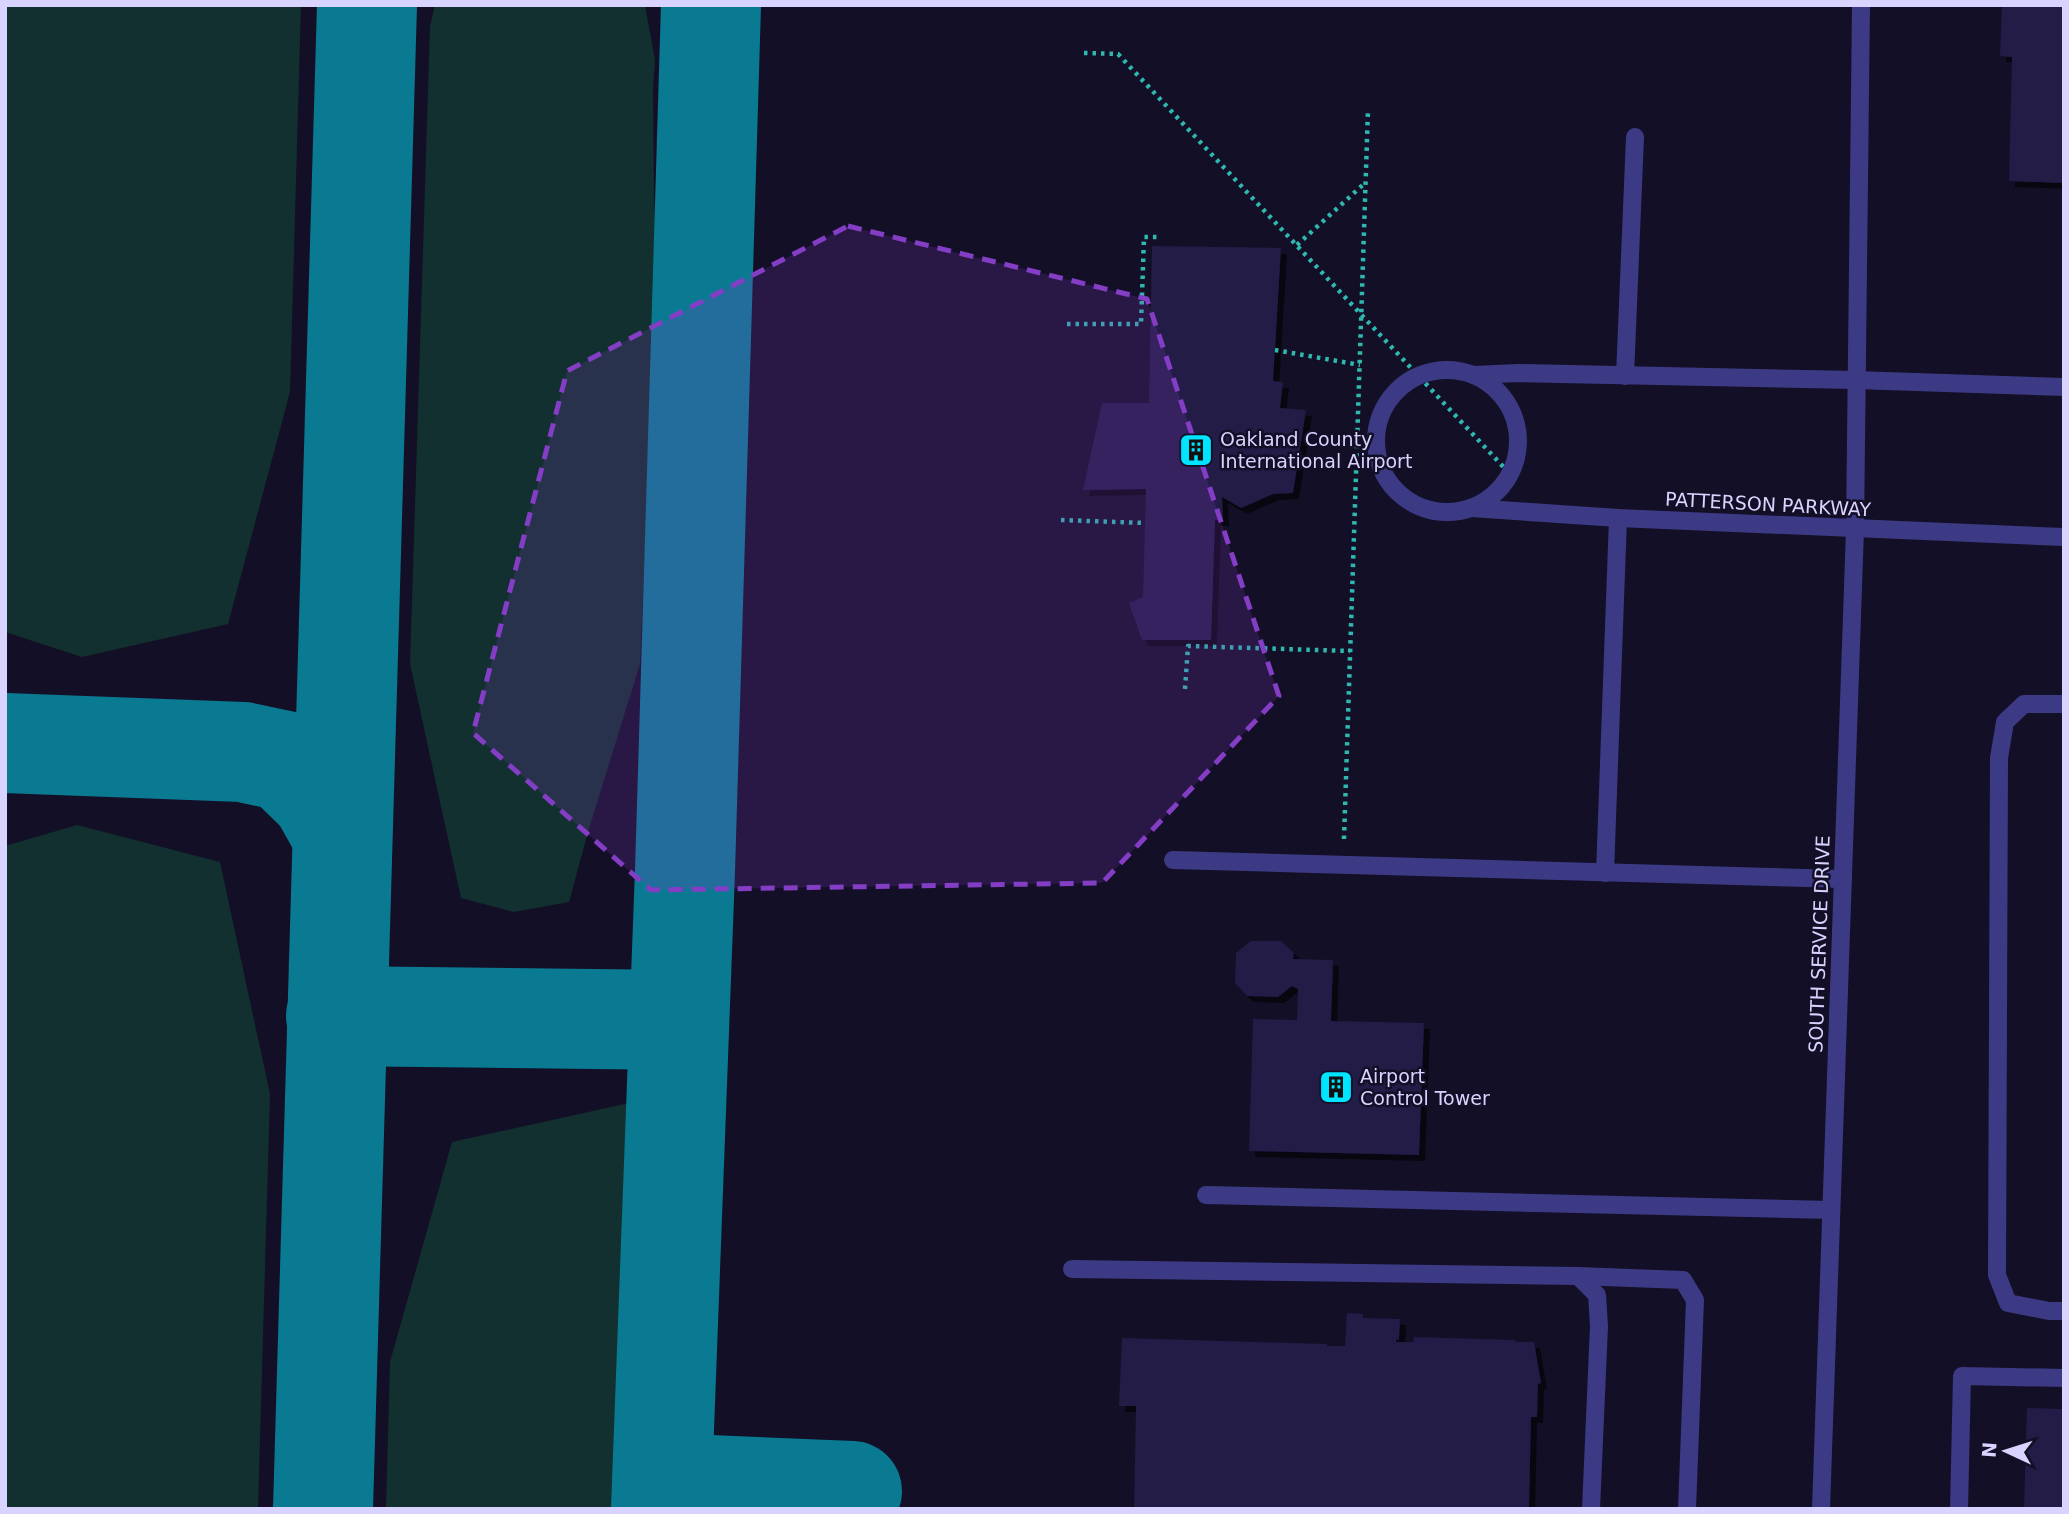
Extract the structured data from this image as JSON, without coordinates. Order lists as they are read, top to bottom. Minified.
{"streets":{"street":["PATTERSON PARKWAY","SOUTH SERVICE DRIVE"]},"crossings":[["PATTERSON PARKWAY","SOUTH SERVICE DRIVE"]],"places":{"building":["Oakland County International Airport","Airport Control Tower"]},"north":"left"}
